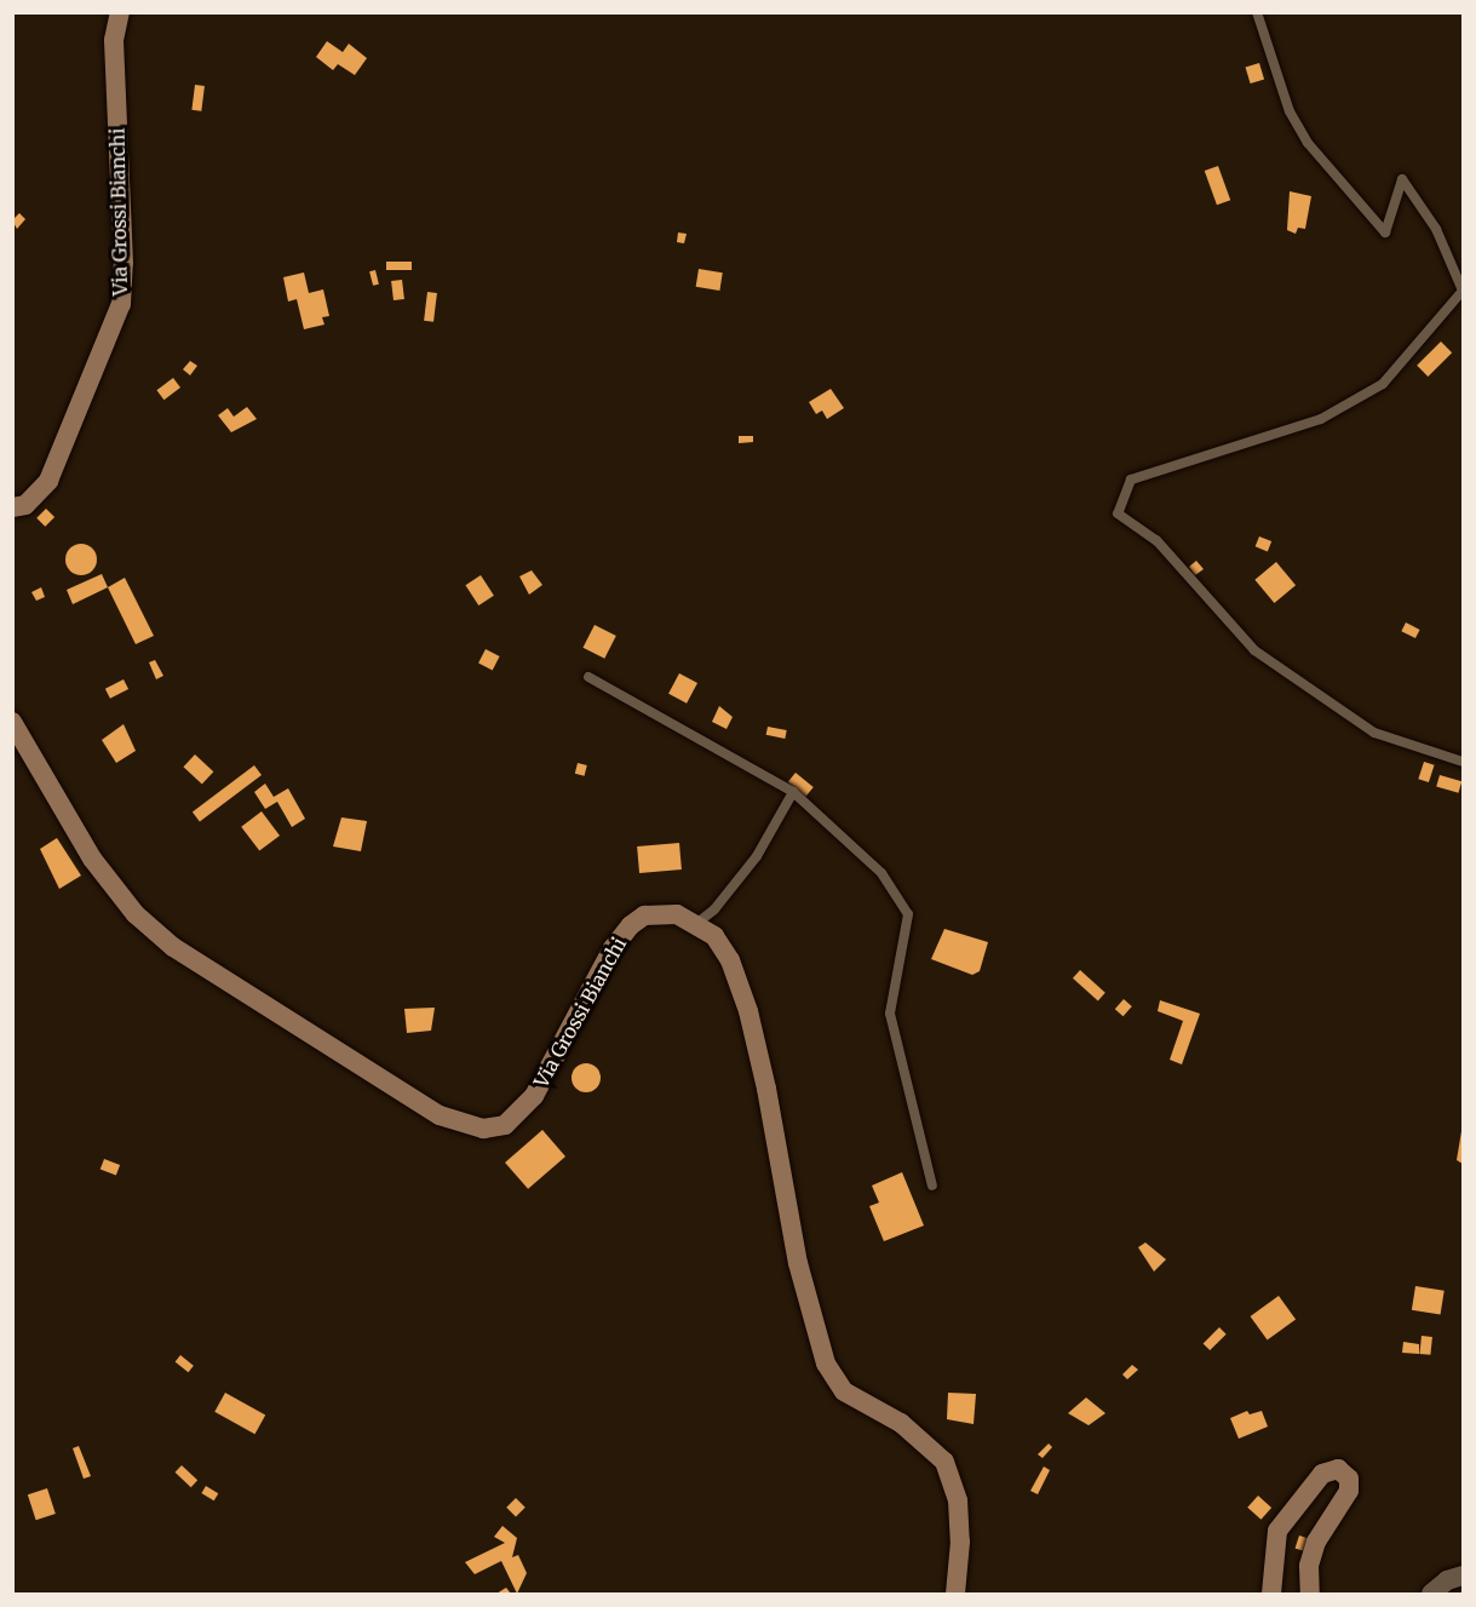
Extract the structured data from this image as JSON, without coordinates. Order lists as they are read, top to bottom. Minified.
{"streets":{"main road":["Via Grossi Bianchi"]}}
